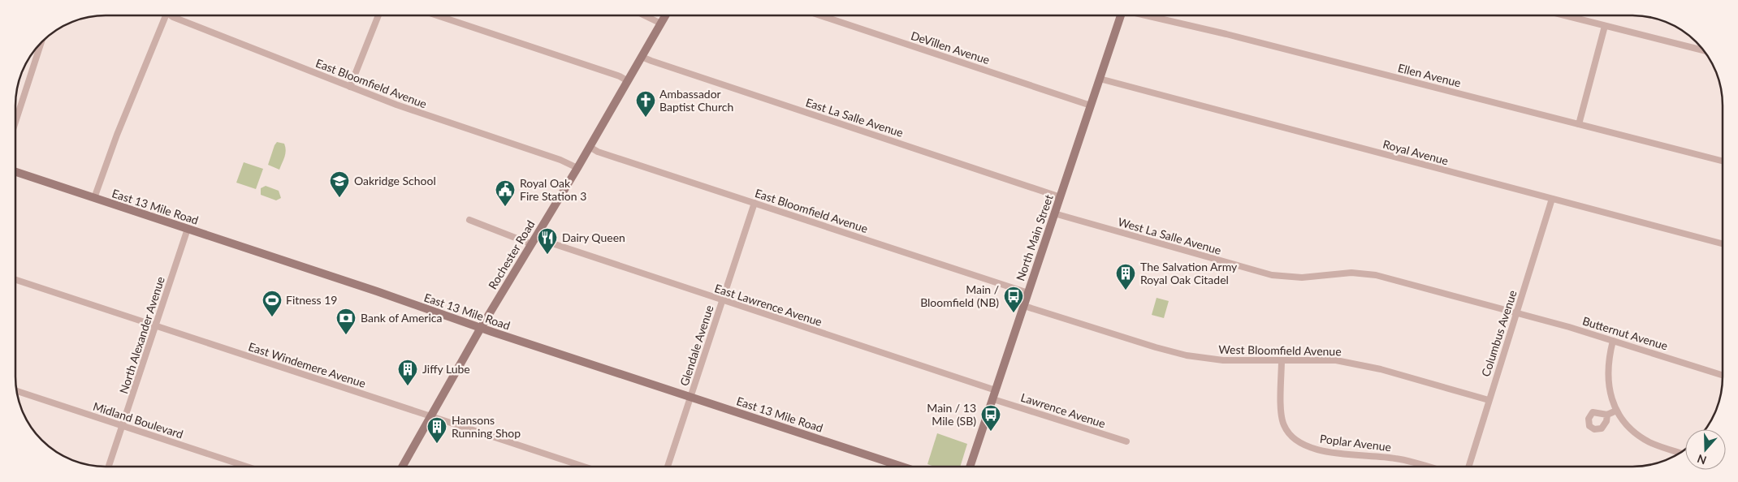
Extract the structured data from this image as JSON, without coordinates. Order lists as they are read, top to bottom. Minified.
{"streets":{"main road":["East 13 Mile Road","North Main Street","Rochester Road"],"street":["DeVillen Avenue","Ellen Avenue","East Bloomfield Avenue","East La Salle Avenue","Royal Avenue","West La Salle Avenue","East Lawrence Avenue","Columbus Avenue","Butternut Avenue","North Alexander Avenue","Glendale Avenue","West Bloomfield Avenue","East Windemere Avenue","Lawrence Avenue","Midland Boulevard","Poplar Avenue"]},"crossings":[["DeVillen Avenue","North Main Street"],["East Bloomfield Avenue","North Main Street"],["East Bloomfield Avenue","Rochester Road"],["East Bloomfield Avenue","Glendale Avenue"],["East La Salle Avenue","North Main Street"],["East La Salle Avenue","Rochester Road"],["Royal Avenue","North Main Street"],["Royal Avenue","Columbus Avenue"],["East 13 Mile Road","Rochester Road"],["East 13 Mile Road","North Alexander Avenue"],["East 13 Mile Road","Glendale Avenue"],["West La Salle Avenue","North Main Street"],["West La Salle Avenue","Columbus Avenue"],["West La Salle Avenue","Butternut Avenue"],["North Main Street","East Lawrence Avenue"],["North Main Street","West Bloomfield Avenue"],["North Main Street","Lawrence Avenue"],["Rochester Road","East Lawrence Avenue"],["Rochester Road","East Windemere Avenue"],["East Lawrence Avenue","Glendale Avenue"],["Columbus Avenue","Butternut Avenue"],["Columbus Avenue","West Bloomfield Avenue"],["North Alexander Avenue","East Windemere Avenue"],["North Alexander Avenue","Midland Boulevard"],["West Bloomfield Avenue","Poplar Avenue"]],"places":{"church":["Ambassador Baptist Church"],"school or university":["Oakridge School"],"public building":["Royal Oak Fire Station 3"],"restaurant":["Dairy Queen"],"building":["The Salvation Army Royal Oak Citadel","Jiffy Lube","Hansons Running Shop"],"bus stop":["Main / Bloomfield (NB)","Main / 13 Mile (SB)"],"sports":["Fitness 19"],"bank":["Bank of America"]},"north":"bottom"}
